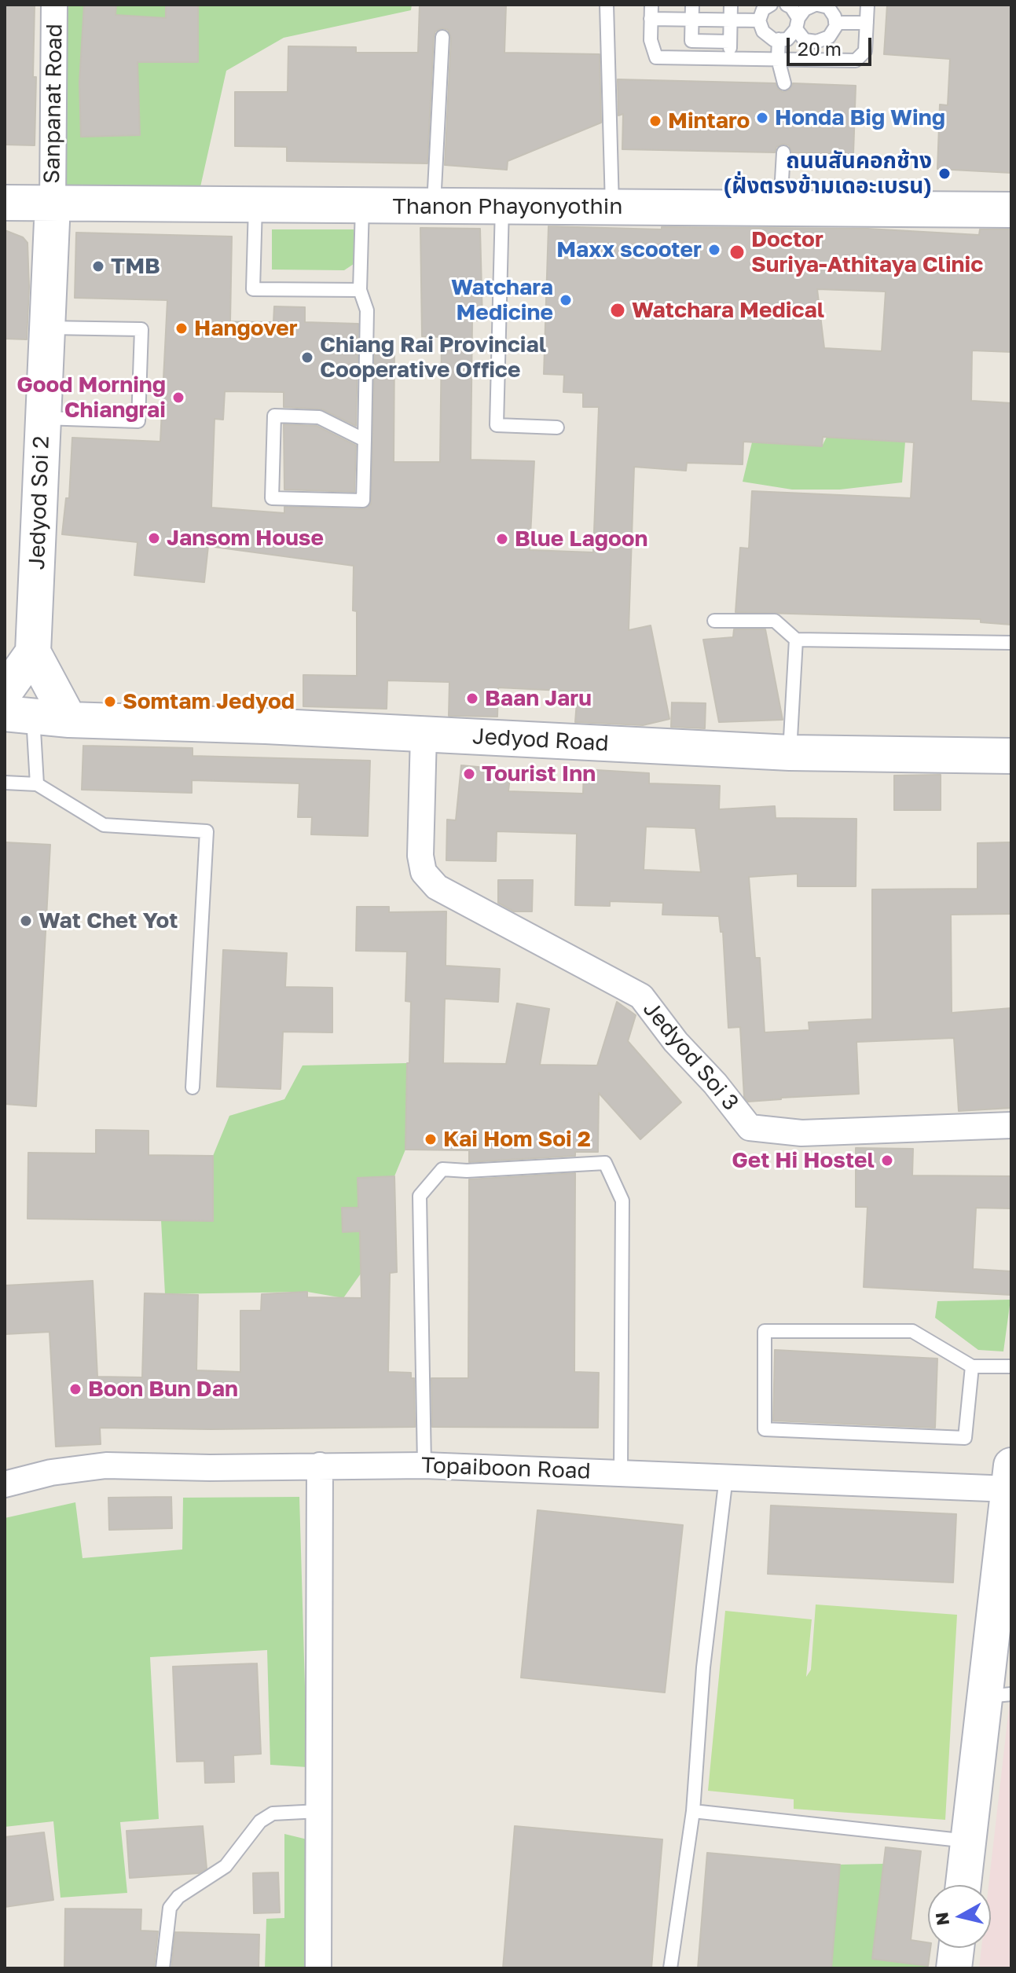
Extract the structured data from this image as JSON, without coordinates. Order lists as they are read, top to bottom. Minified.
{"streets":{"street":["Sanpanat Road","Thanon Phayonyothin","Jedyod Soi 2","Jedyod Road","Jedyod Soi 3","Topaiboon Road"]},"crossings":[["Sanpanat Road","Thanon Phayonyothin"],["Sanpanat Road","Jedyod Soi 2"],["Thanon Phayonyothin","Jedyod Soi 2"],["Jedyod Road","Jedyod Soi 3"]],"places":["Honda Big Wing","Mintaro","ถนนสันคอกช้าง (ฝั่งตรงข้ามเดอะเบรน)","Maxx scooter","Doctor Suriya-Athitaya Clinic","TMB","Watchara Medicine","Watchara Medical","Hangover","Chiang Rai Provincial Cooperative Office","Good Morning Chiangrai","Jansom House","Blue Lagoon","Baan Jaru","Somtam Jedyod","Tourist Inn","Wat Chet Yot","Kai Hom Soi 2","Get Hi Hostel","Boon Bun Dan"],"scale_bar":"20 m","north":"left"}
